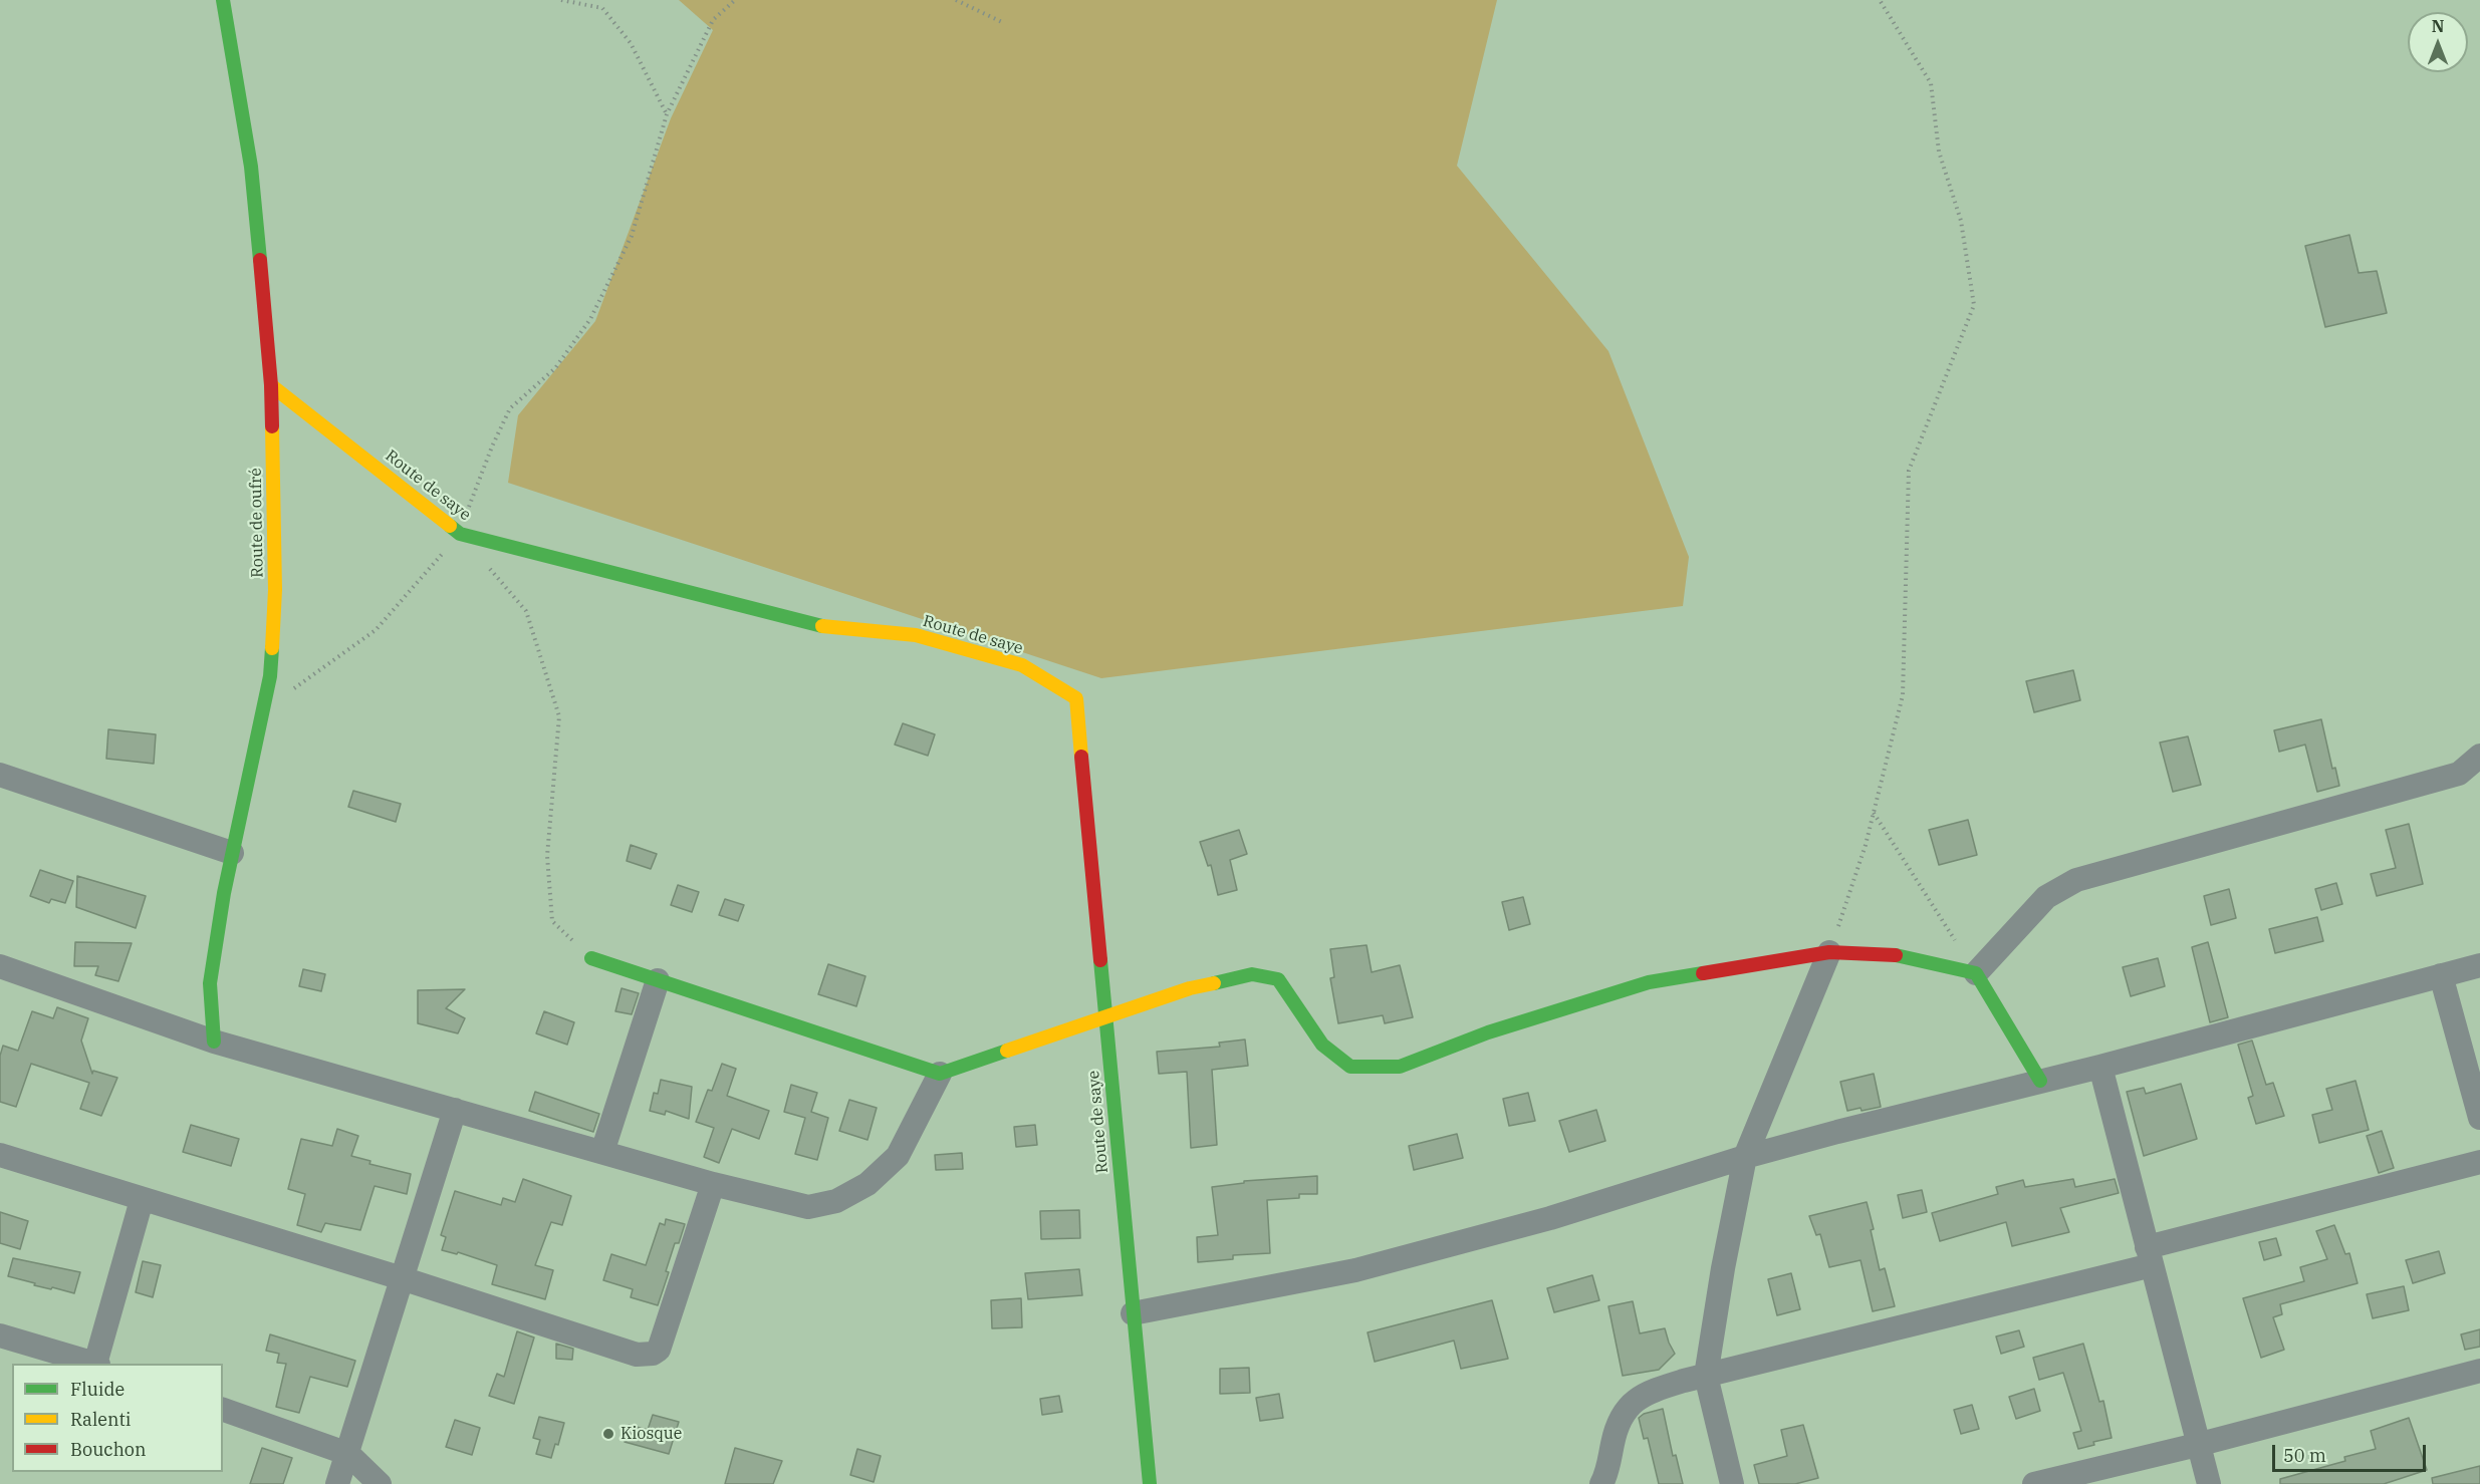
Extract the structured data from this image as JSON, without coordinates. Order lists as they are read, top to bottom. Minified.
{"streets":{"street":["Route de saye","Route de oufré"]},"crossings":[["Route de saye","Route de oufré"]],"places":["Kiosque"],"legend":["Fluide","Ralenti","Bouchon"],"scale_bar":"50 m","north":"top"}
